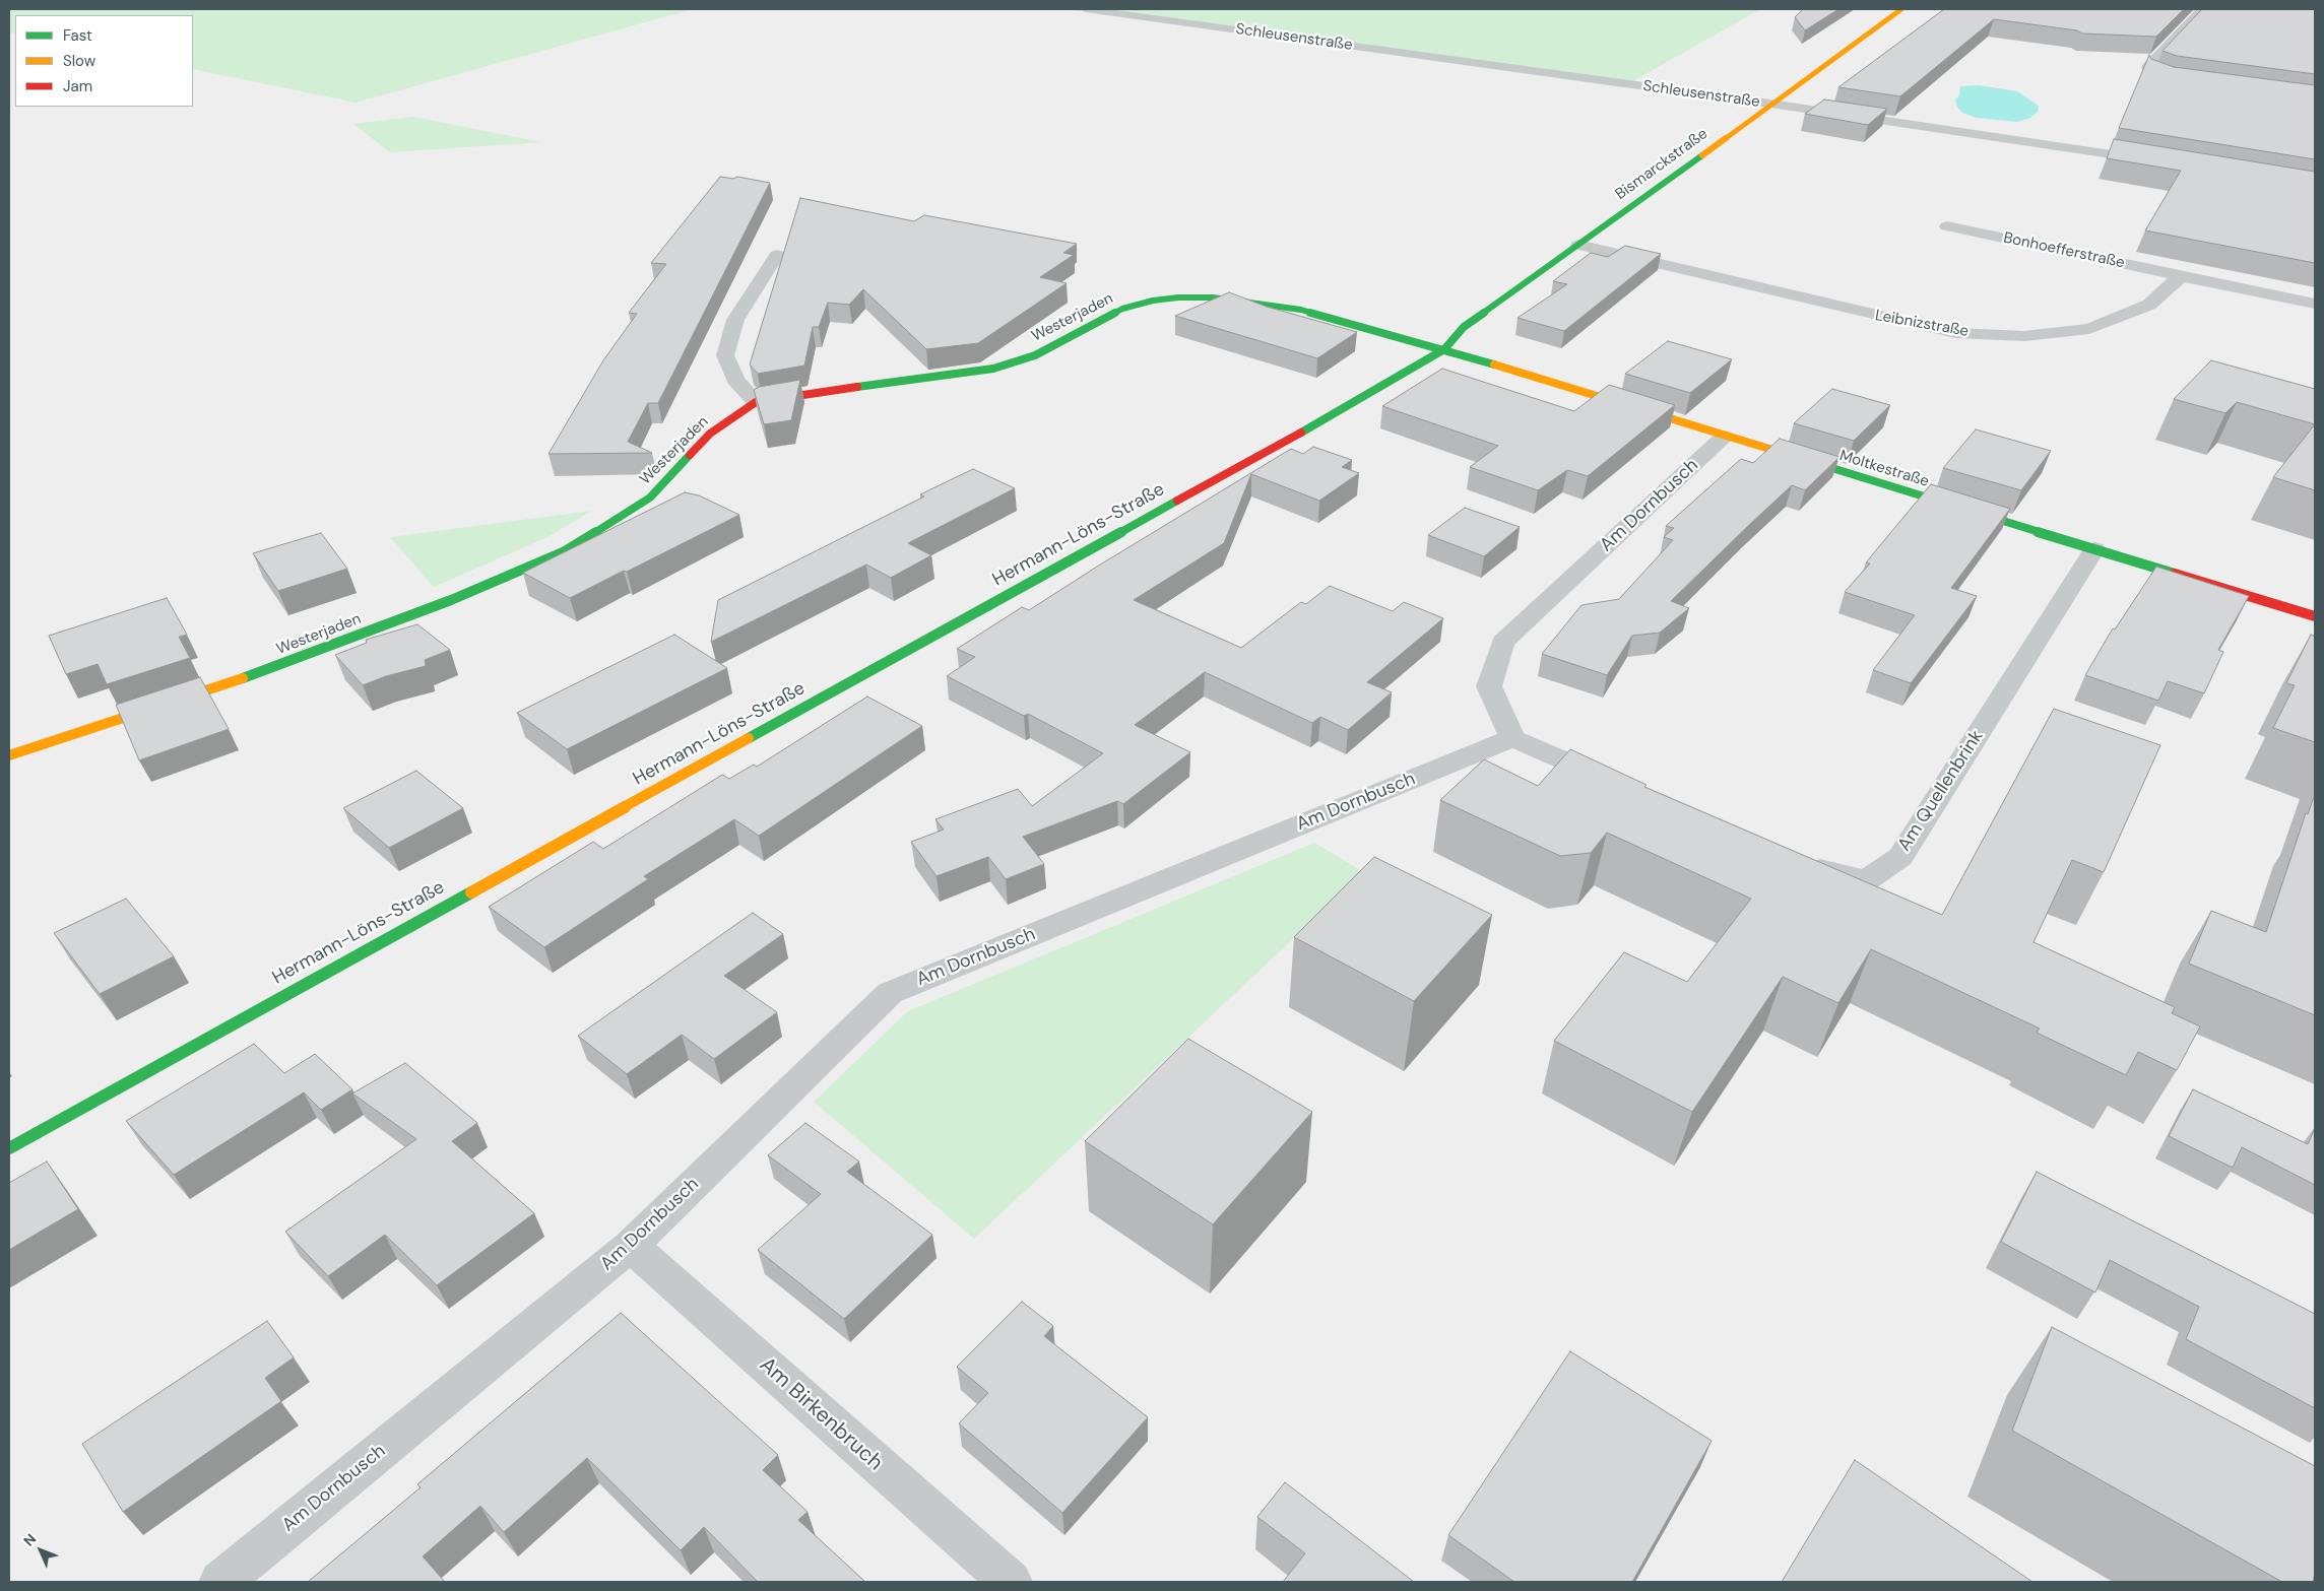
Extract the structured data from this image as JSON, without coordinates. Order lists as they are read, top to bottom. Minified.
{"streets":{"street":["Schleusenstraße","Bismarckstraße","Bonhoefferstraße","Westerjaden","Leibnizstraße","Moltkestraße","Am Dornbusch","Hermann-Löns-Straße","Am Quellenbrink","Am Birkenbruch"]},"crossings":[["Schleusenstraße","Bismarckstraße"],["Bismarckstraße","Westerjaden"],["Bismarckstraße","Leibnizstraße"],["Bismarckstraße","Moltkestraße"],["Bismarckstraße","Hermann-Löns-Straße"],["Bonhoefferstraße","Leibnizstraße"],["Westerjaden","Moltkestraße"],["Westerjaden","Hermann-Löns-Straße"],["Moltkestraße","Am Dornbusch"],["Moltkestraße","Hermann-Löns-Straße"],["Moltkestraße","Am Quellenbrink"],["Am Dornbusch","Am Birkenbruch"]],"legend":["Fast","Slow","Jam"],"north":"top left"}
